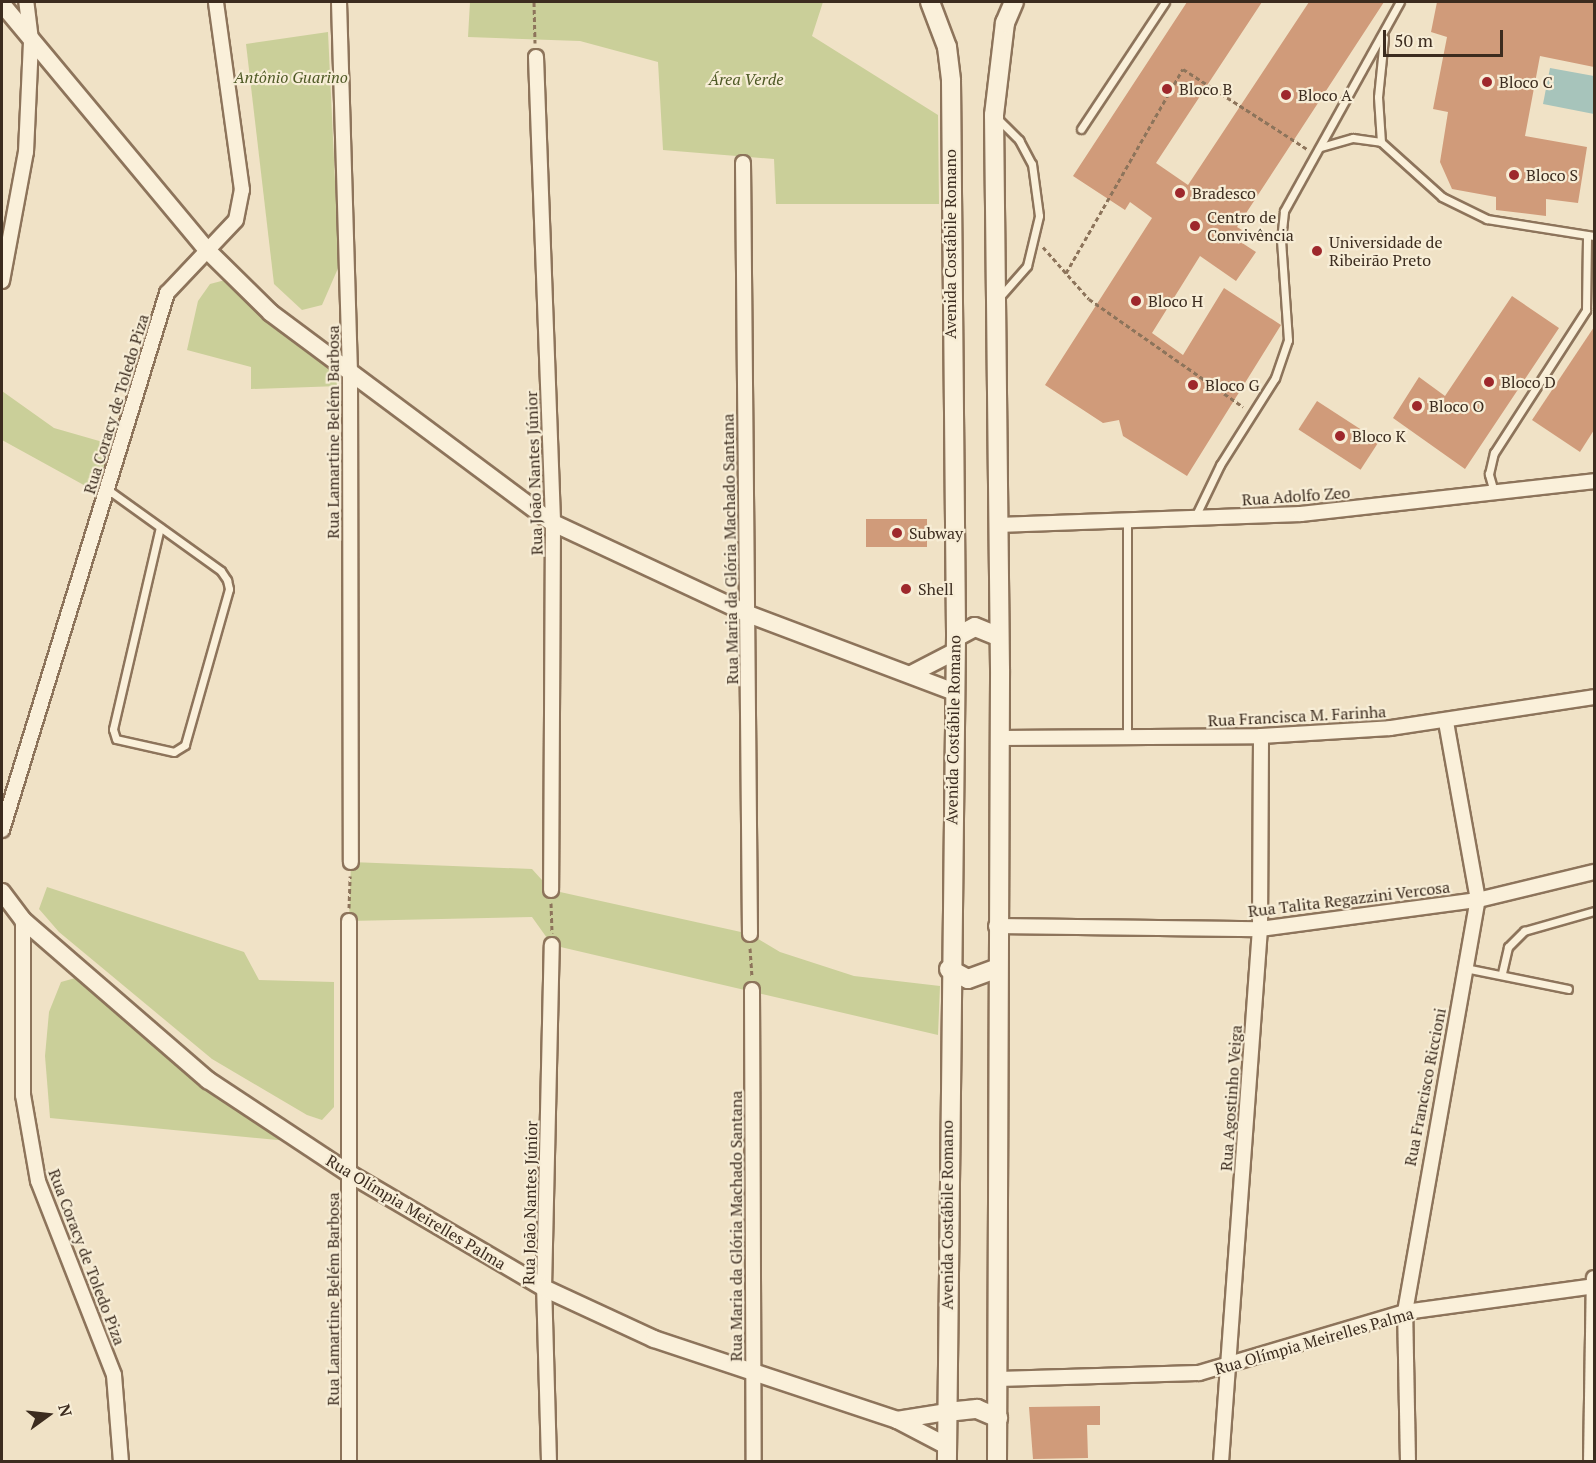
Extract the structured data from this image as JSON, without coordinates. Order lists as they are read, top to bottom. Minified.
{"streets":{"main road":["Avenida Costábile Romano"],"street":["Rua Coracy de Toledo Piza","Rua Lamartine Belém Barbosa","Rua João Nantes Júnior","Rua Adolfo Zeo","Rua Maria da Glória Machado Santana","Rua Francisca M. Farinha","Rua Talita Regazzini Vercosa","Rua Francisco Riccioni","Rua Agostinho Veiga","Rua Olímpia Meirelles Palma"]},"crossings":[["Avenida Costábile Romano","Rua Olímpia Meirelles Palma"],["Rua Coracy de Toledo Piza","Rua Olímpia Meirelles Palma"],["Rua Lamartine Belém Barbosa","Rua Olímpia Meirelles Palma"],["Rua João Nantes Júnior","Rua Olímpia Meirelles Palma"],["Rua Maria da Glória Machado Santana","Rua Olímpia Meirelles Palma"],["Rua Francisca M. Farinha","Rua Francisco Riccioni"],["Rua Francisca M. Farinha","Rua Agostinho Veiga"],["Rua Talita Regazzini Vercosa","Rua Francisco Riccioni"],["Rua Talita Regazzini Vercosa","Rua Agostinho Veiga"],["Rua Francisco Riccioni","Rua Olímpia Meirelles Palma"],["Rua Agostinho Veiga","Rua Olímpia Meirelles Palma"]],"parks":["Antônio Guarino","Área Verde"],"places":["Bloco C","Bloco B","Bloco A","Bloco S","Bradesco","Centro de Convivência","Universidade de Ribeirão Preto","Bloco H","Bloco D","Bloco G","Bloco O","Bloco K","Subway","Shell"],"scale_bar":"50 m","north":"right"}
